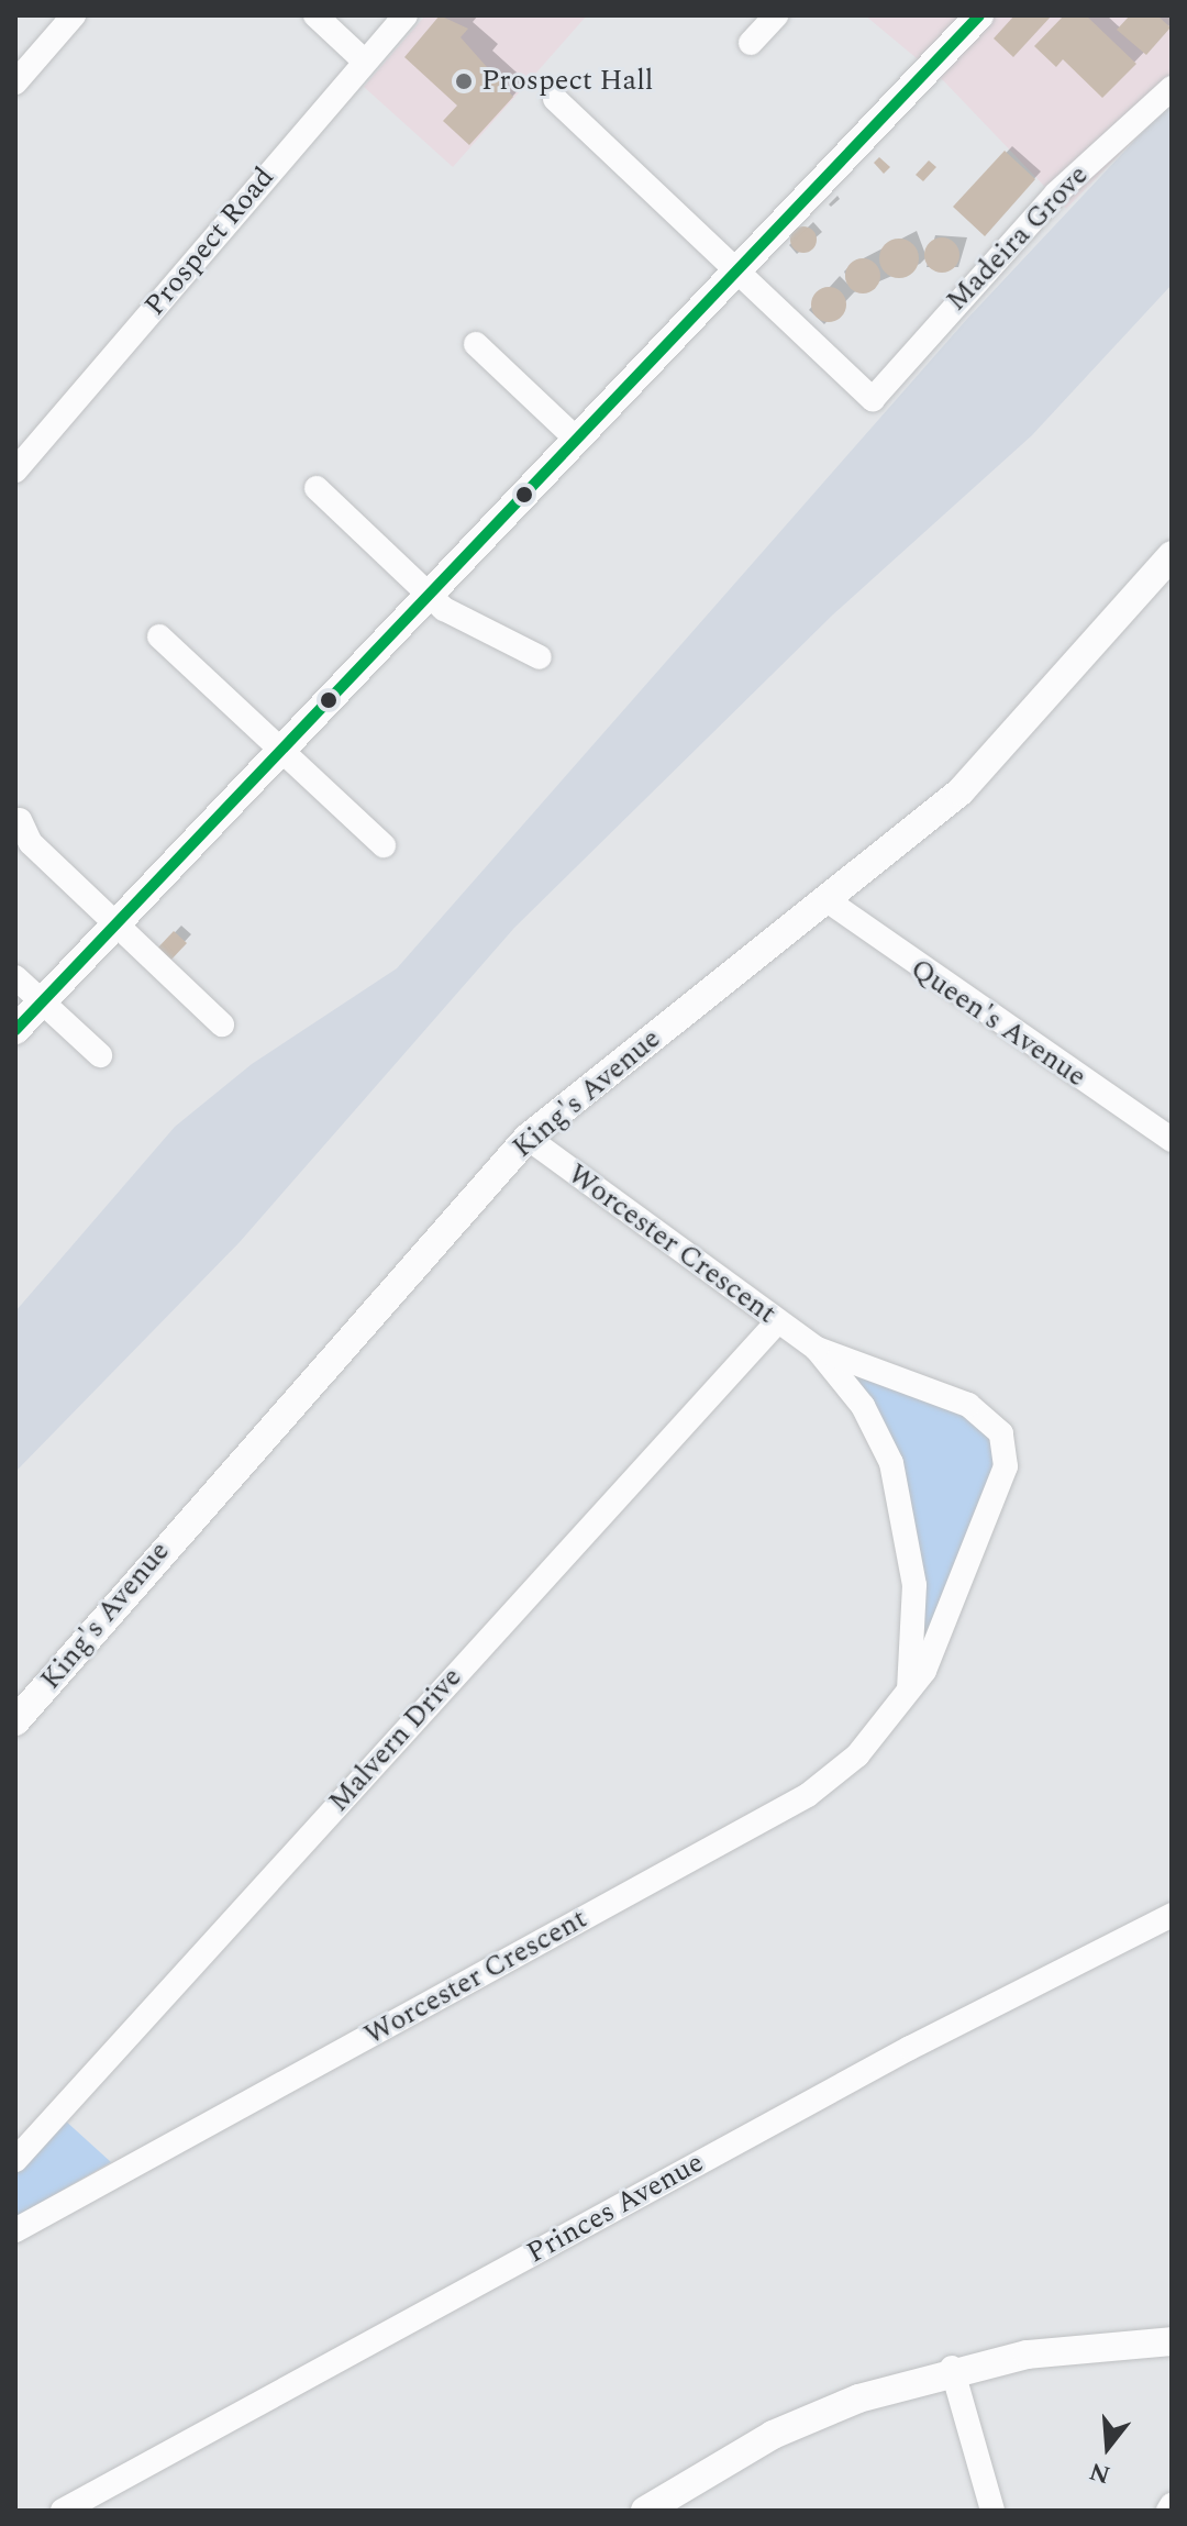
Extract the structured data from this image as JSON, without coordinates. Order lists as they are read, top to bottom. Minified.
{"streets":{"street":["Madeira Grove","Prospect Road","Queen's Avenue","King's Avenue","Worcester Crescent","Malvern Drive","Princes Avenue"]},"crossings":[["Queen's Avenue","King's Avenue"],["King's Avenue","Worcester Crescent"],["Worcester Crescent","Malvern Drive"]],"places":["Prospect Hall"],"north":"bottom"}
